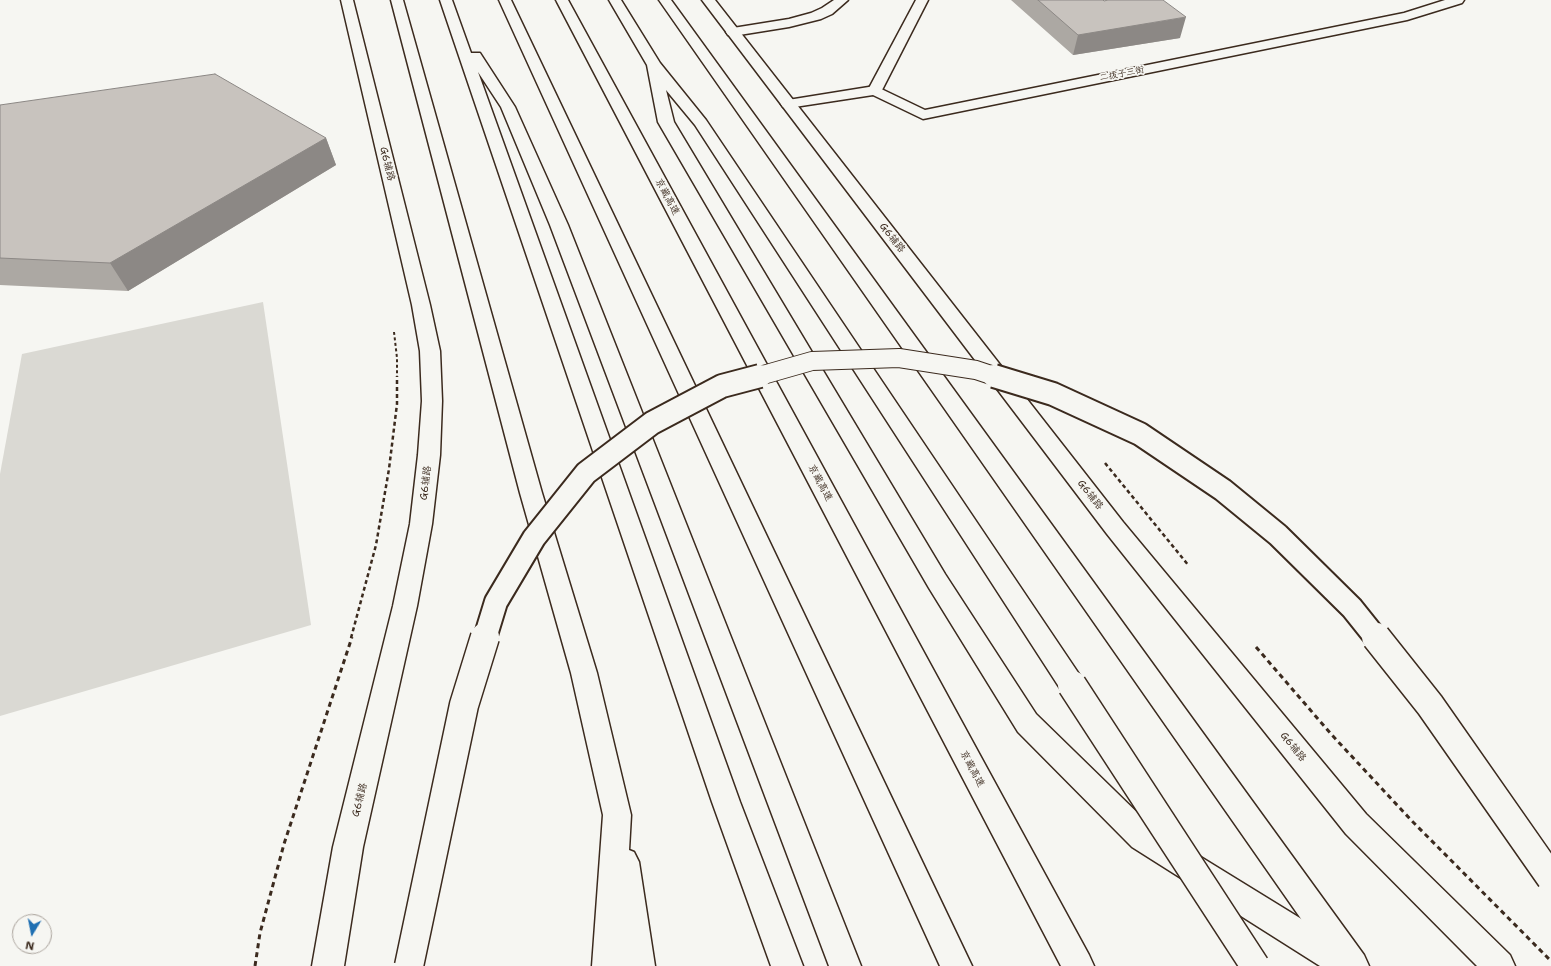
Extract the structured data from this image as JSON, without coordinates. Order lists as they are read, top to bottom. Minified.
{"streets":{"main road":["二拨子三街","G6辅路","京藏高速"]},"north":"bottom"}
